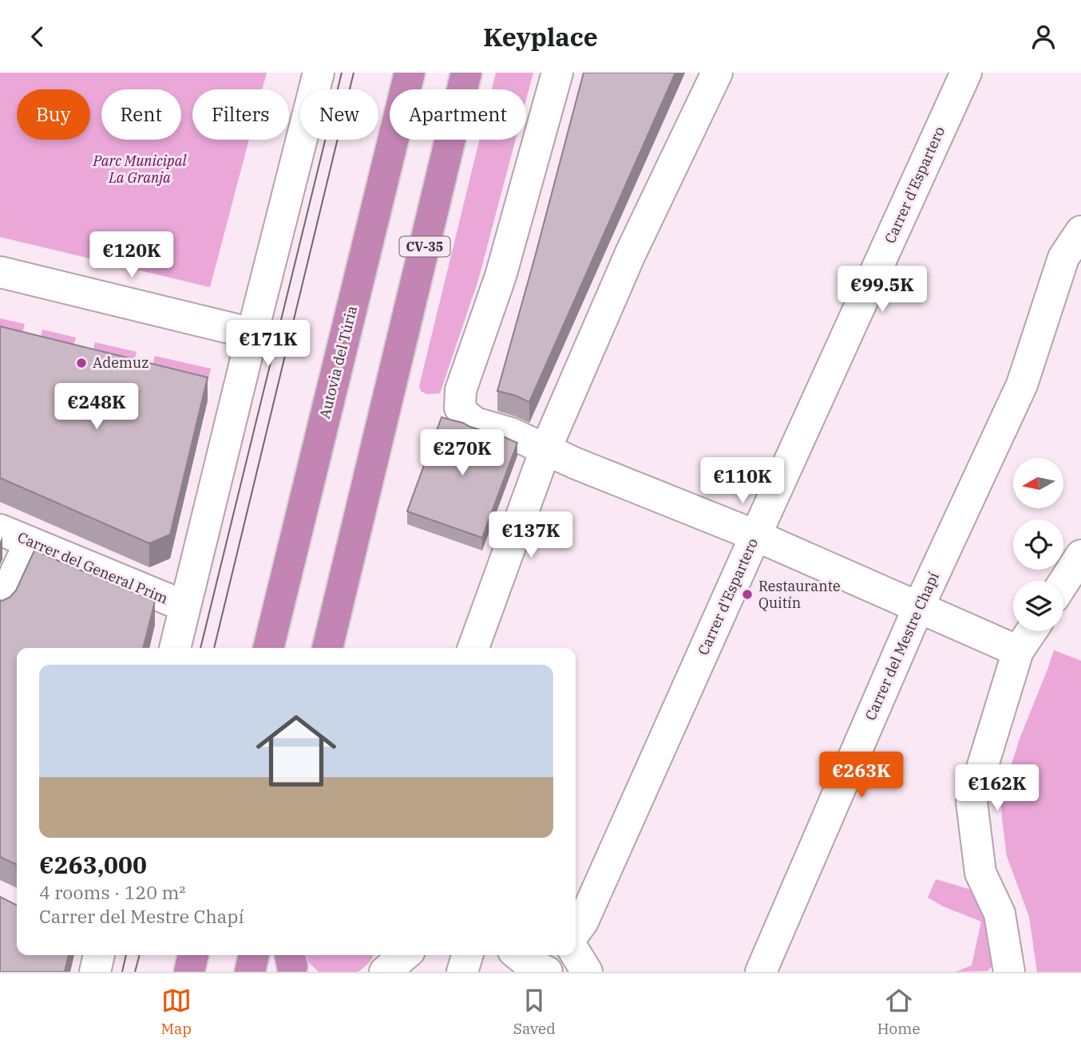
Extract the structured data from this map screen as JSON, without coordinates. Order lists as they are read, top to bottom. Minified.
{"streets":{"highway":["CV-35","Autovia del Túria"],"street":["Carrer d'Espartero","Carrer del General Prim","Carrer del Mestre Chapí"]},"parks":["Parc Municipal La Granja"],"places":["Ademuz","Restaurante Quitín"],"north":"left","page":{"header":"Keyplace","chip":["Buy","Rent","Filters","New","Apartment"],"price":["€120K","€99.5K","€171K","€248K","€270K","€110K","€137K","€263K","€162K"],"list":[{"name":"€263,000","note":"4 rooms · 120 m² · Carrer del Mestre Chapí"}],"tabs":["Map","Saved","Home"]}}
